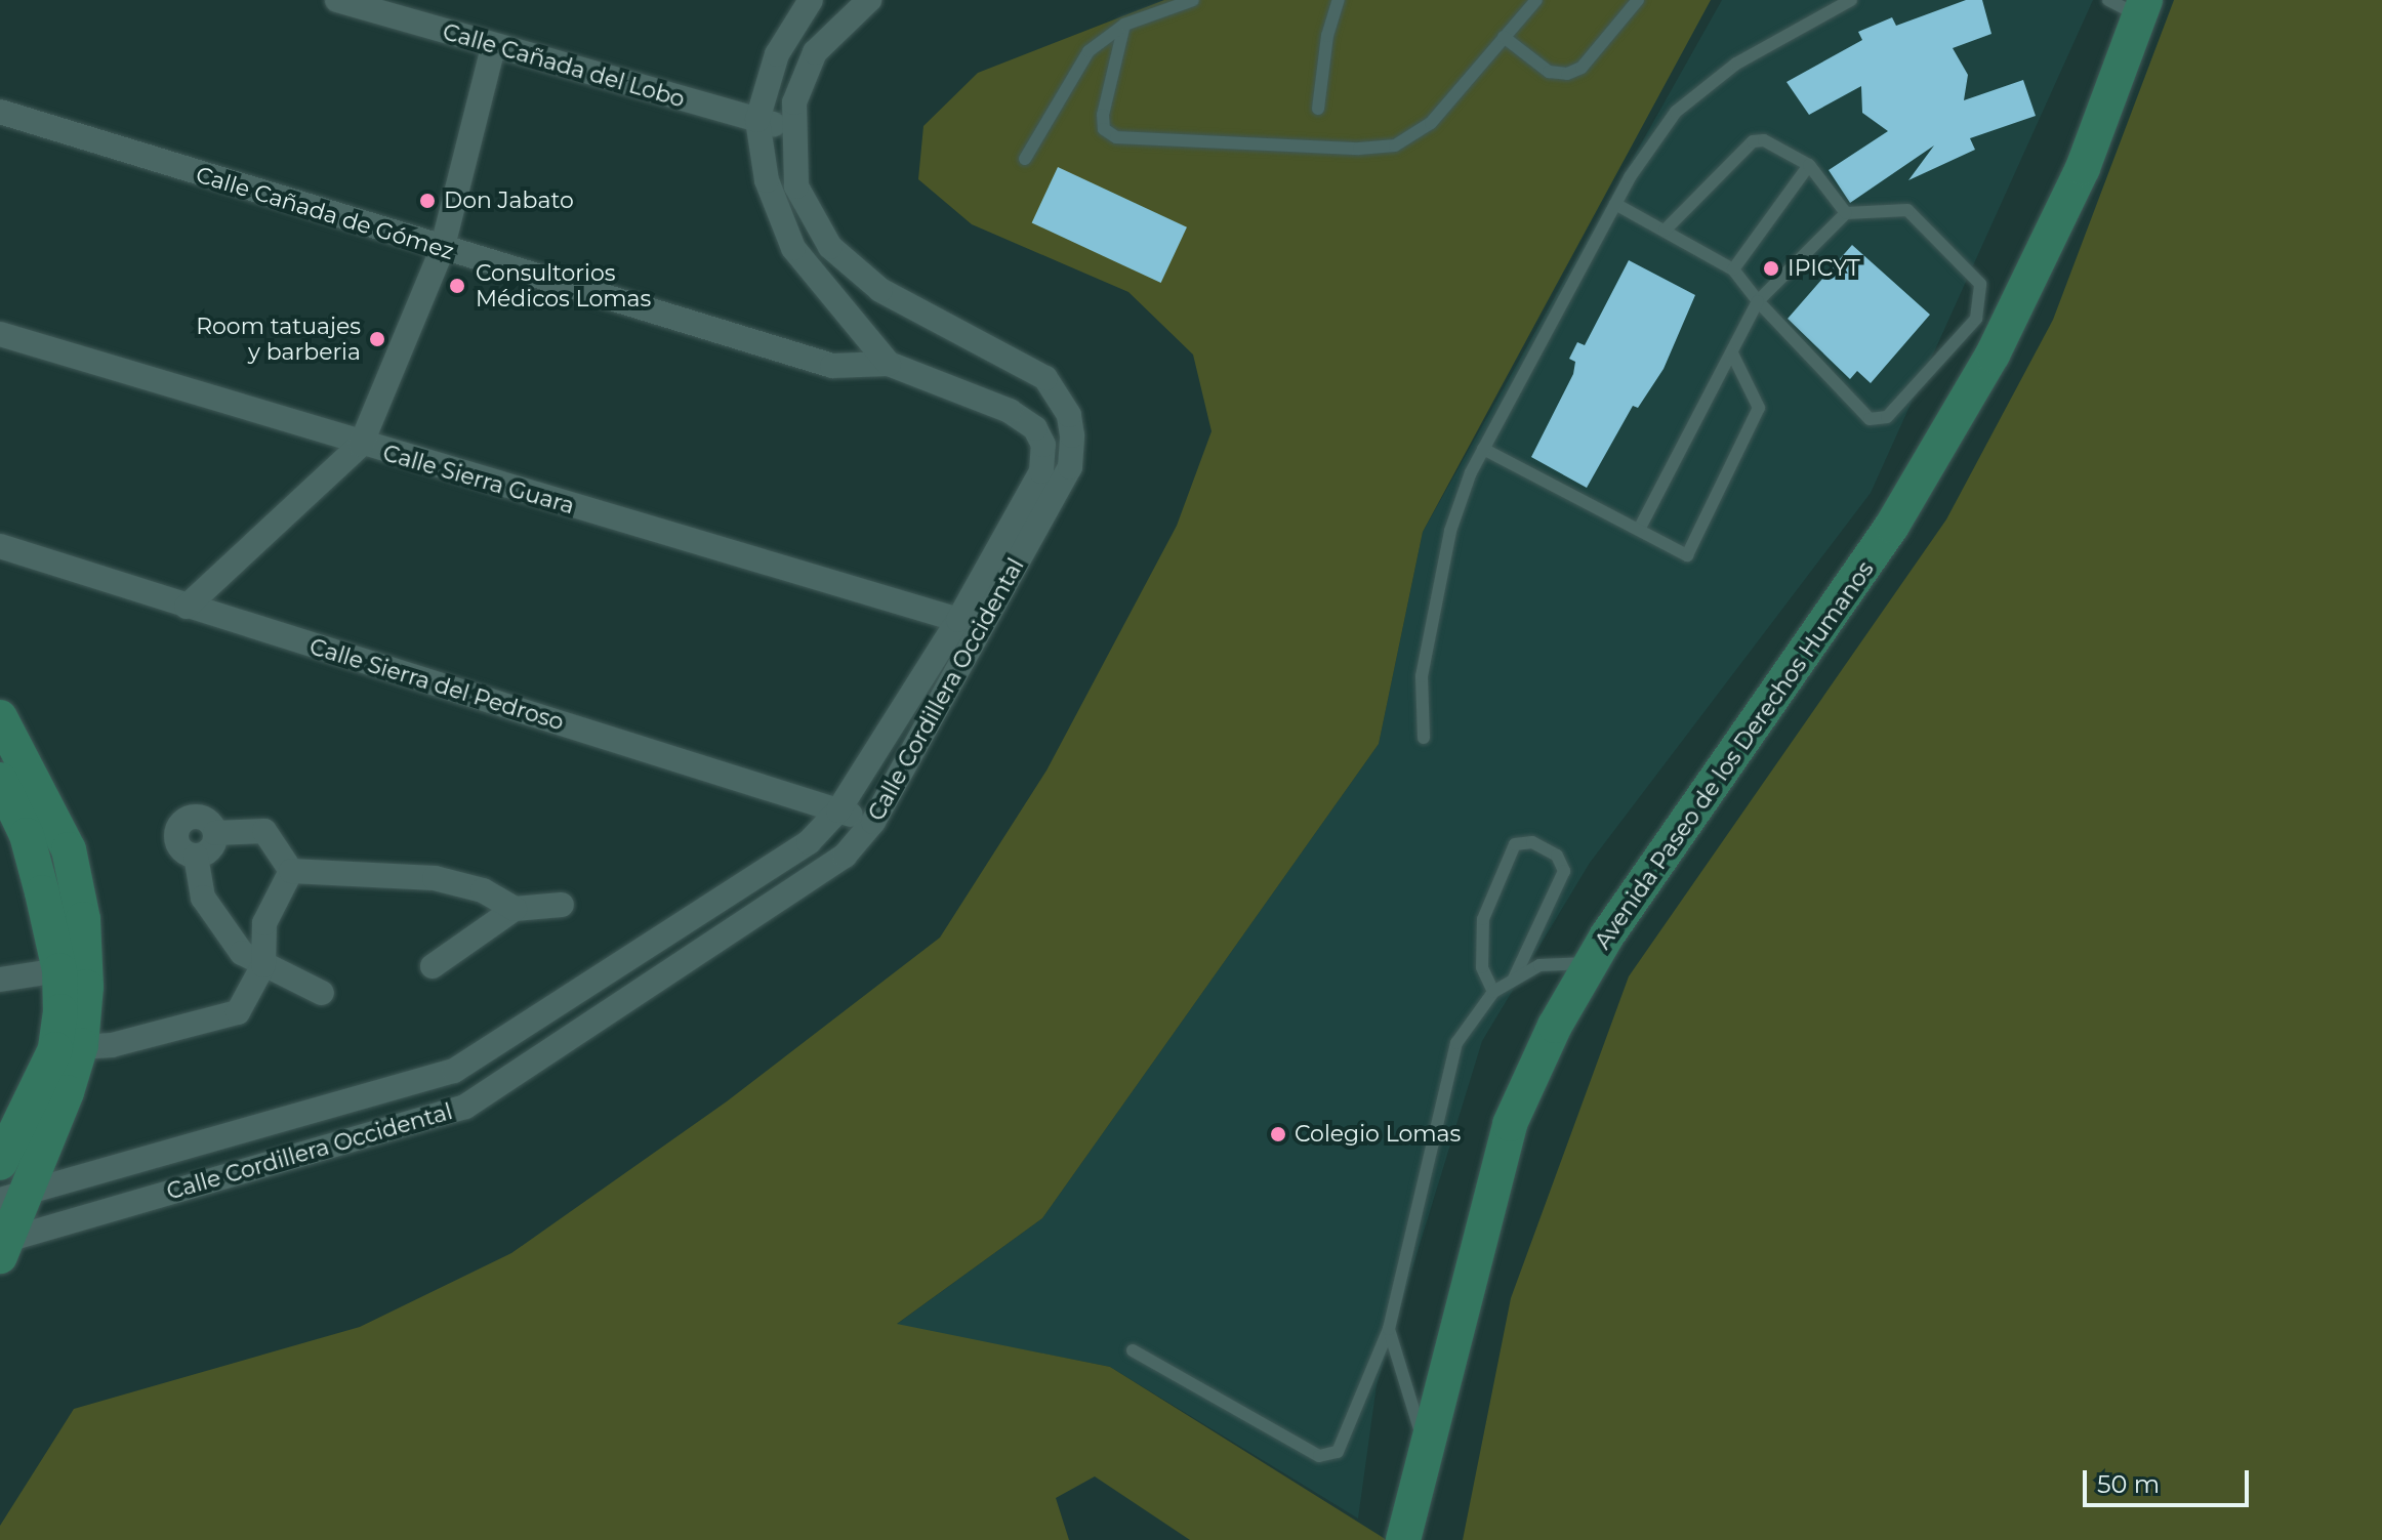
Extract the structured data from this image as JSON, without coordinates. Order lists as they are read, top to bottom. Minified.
{"streets":{"main road":["Avenida Paseo de los Derechos Humanos"],"street":["Calle Cañada del Lobo","Calle Cañada de Gómez","Calle Sierra Guara","Calle Sierra del Pedroso","Calle Cordillera Occidental"]},"crossings":[["Calle Cañada del Lobo","Calle Cordillera Occidental"],["Calle Cañada de Gómez","Calle Cordillera Occidental"],["Calle Sierra Guara","Calle Cordillera Occidental"],["Calle Sierra del Pedroso","Calle Cordillera Occidental"]],"places":["Don Jabato","IPICYT","Consultorios Médicos Lomas","Room tatuajes y barberia","Colegio Lomas"],"scale_bar":"50 m"}
